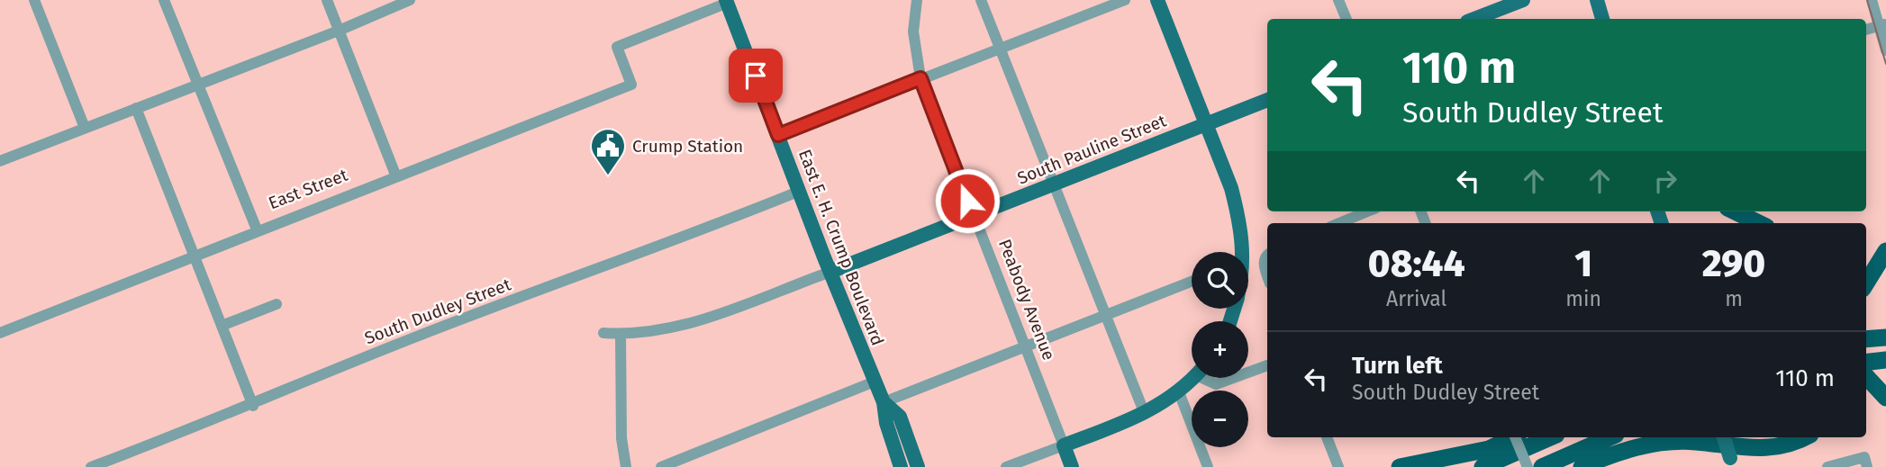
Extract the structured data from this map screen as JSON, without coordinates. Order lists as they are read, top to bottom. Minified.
{"streets":{"main road":["South Pauline Street","East E. H. Crump Boulevard","Peabody Avenue"],"street":["East Street","South Dudley Street"]},"crossings":[["South Pauline Street","East E. H. Crump Boulevard"],["South Pauline Street","Peabody Avenue"],["East Street","East E. H. Crump Boulevard"],["East E. H. Crump Boulevard","South Dudley Street"]],"places":{"public building":["Crump Station"]},"page":{"turn":["110 m","South Dudley Street"],"eta":["08:44","Arrival","1","min","290","m"],"map_buttons":["+","−"],"list":[{"name":"Turn left","note":"South Dudley Street","value":"110 m"}]}}
